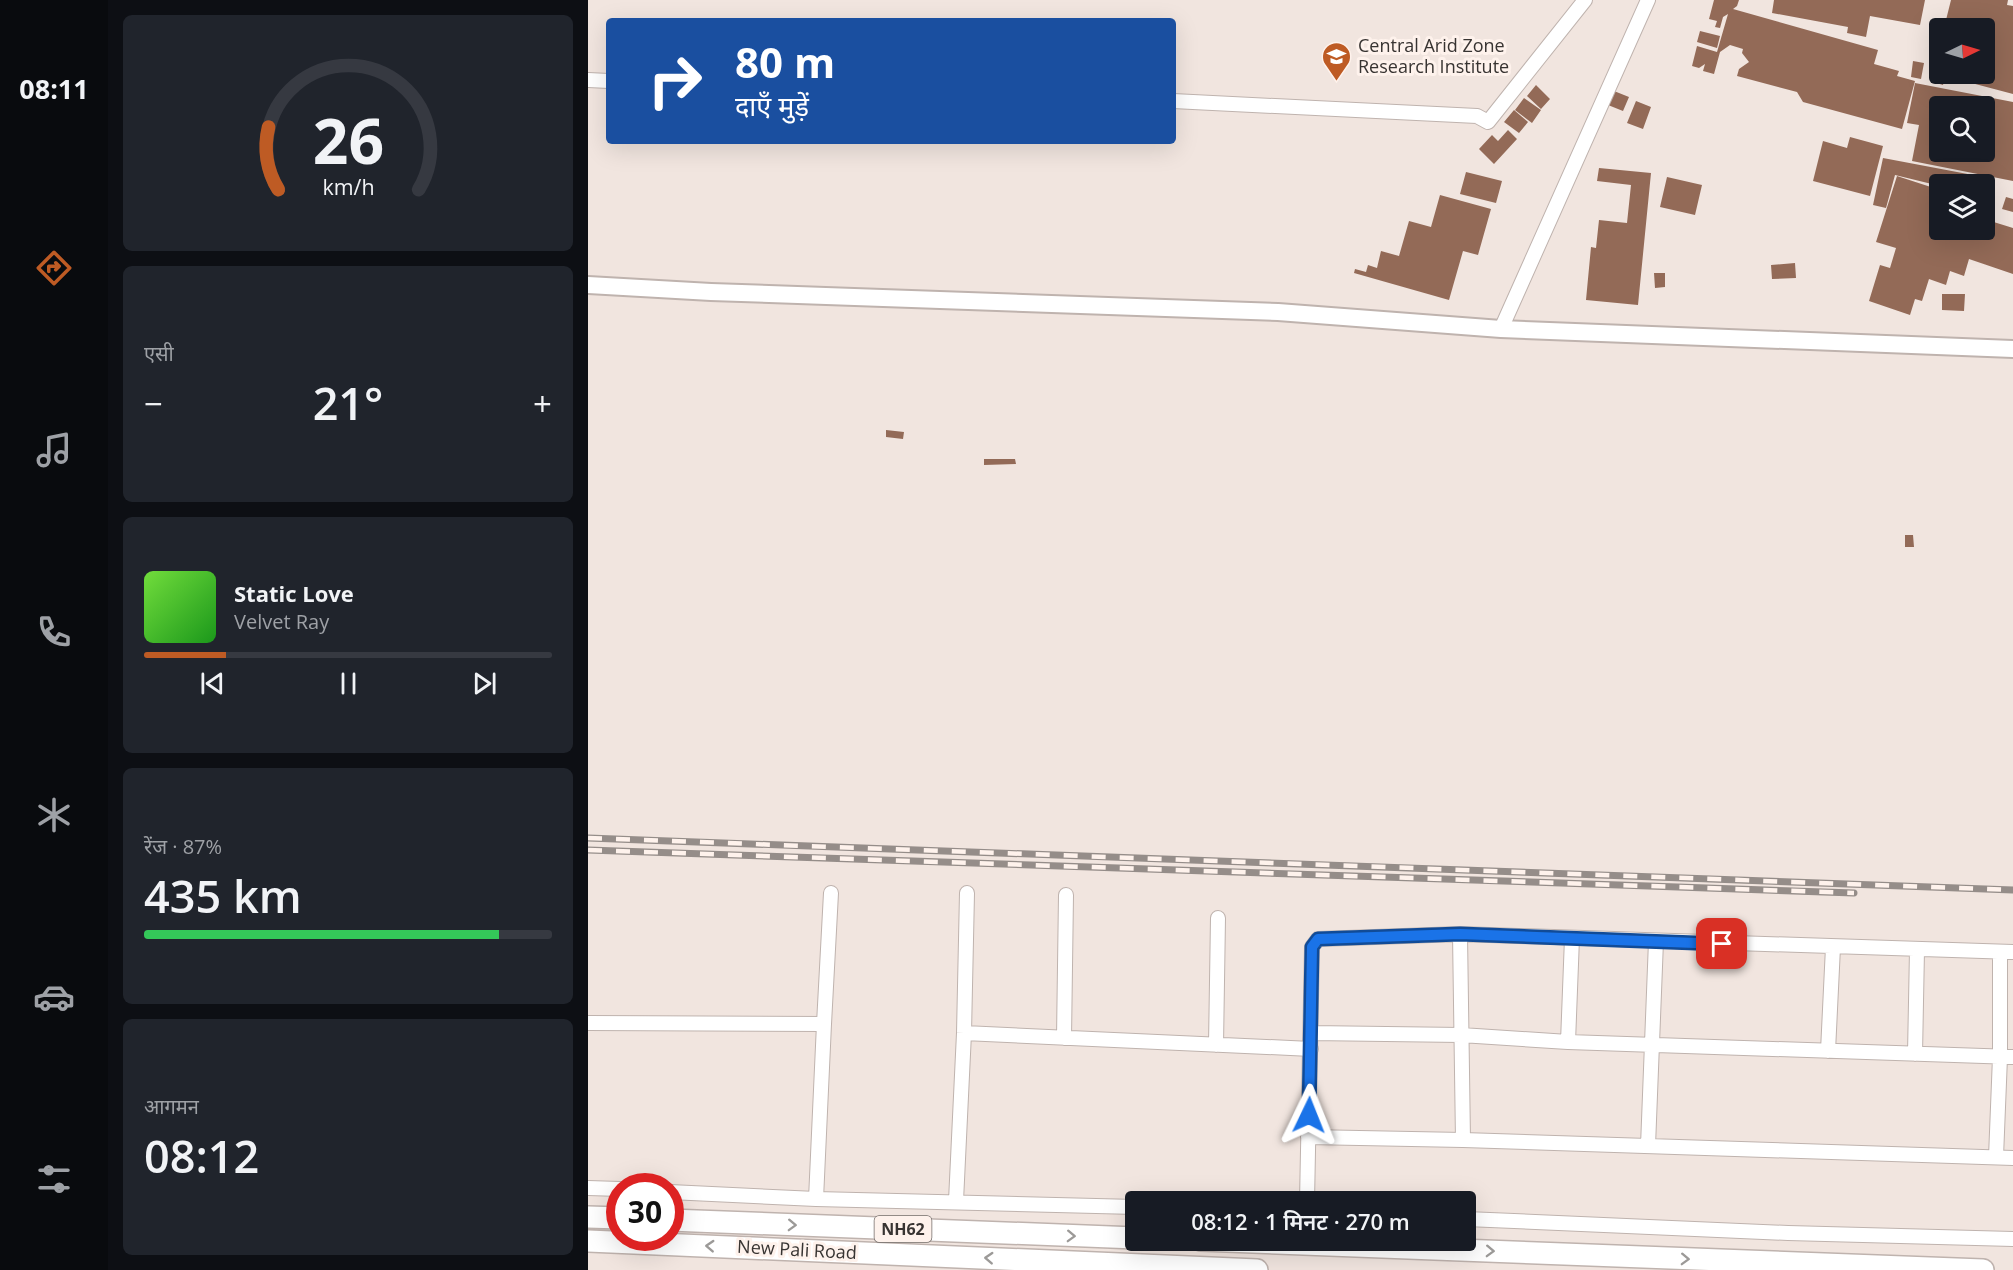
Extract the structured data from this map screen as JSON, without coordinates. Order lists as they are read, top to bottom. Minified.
{"streets":{"highway":["NH62","New Pali Road"]},"places":{"school or university":["Central Arid Zone Research Institute"]},"north":"right","page":{"tabs":"08:11","turn":["80 m","दाएँ मुड़ें"],"tile":["एसी",["रेंज · 87%","435 km"],["आगमन","08:12"]],"heat":["−","21°","+"],"song":["Static Love","Velvet Ray"],"limit":"30","trip":"08:12 · 1 मिनट · 270 m","gauge":["26","km/h"]}}
